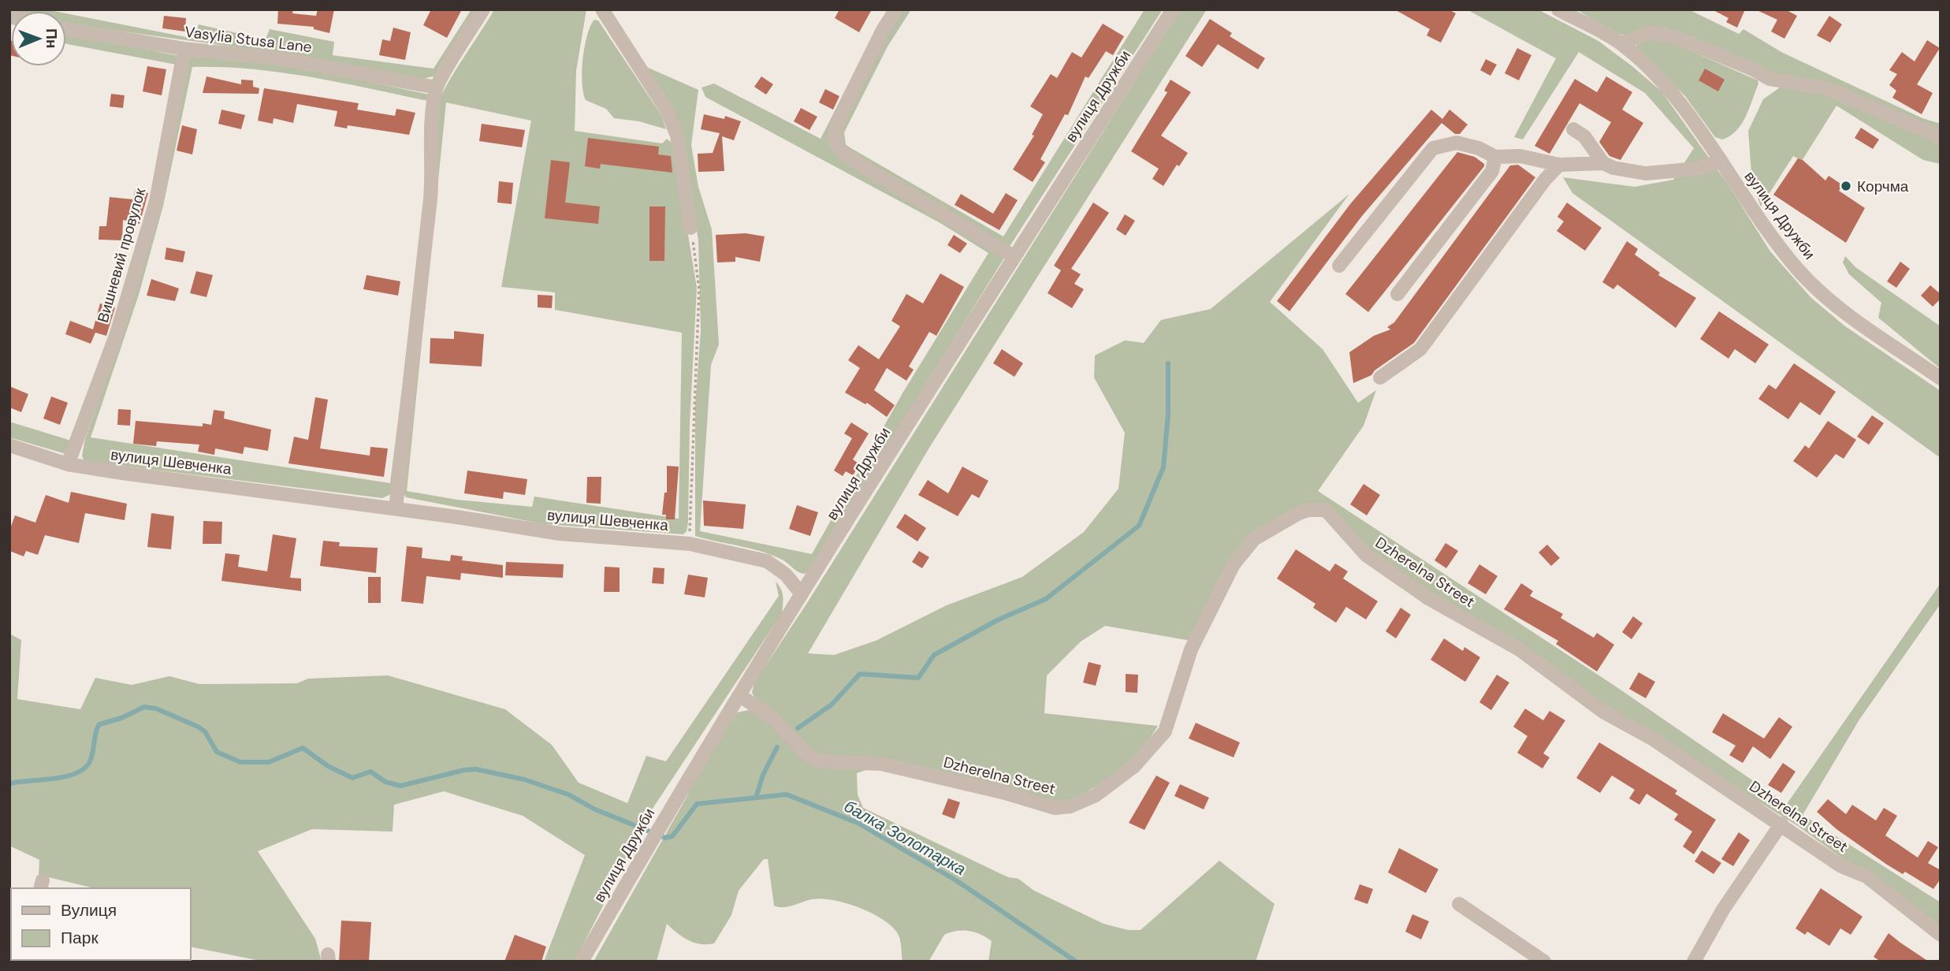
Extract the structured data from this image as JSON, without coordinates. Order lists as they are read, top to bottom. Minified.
{"streets":{"street":["Vasylia Stusa Lane","вулиця Дружби","Вишневий провулок","вулиця Шевченка","Dzherelna Street"]},"crossings":[["Vasylia Stusa Lane","Вишневий провулок"],["вулиця Дружби","вулиця Шевченка"],["вулиця Дружби","Dzherelna Street"],["Вишневий провулок","вулиця Шевченка"]],"water":["балка Золотарка"],"places":["Корчма"],"legend":["Вулиця","Парк"],"north":"right"}
